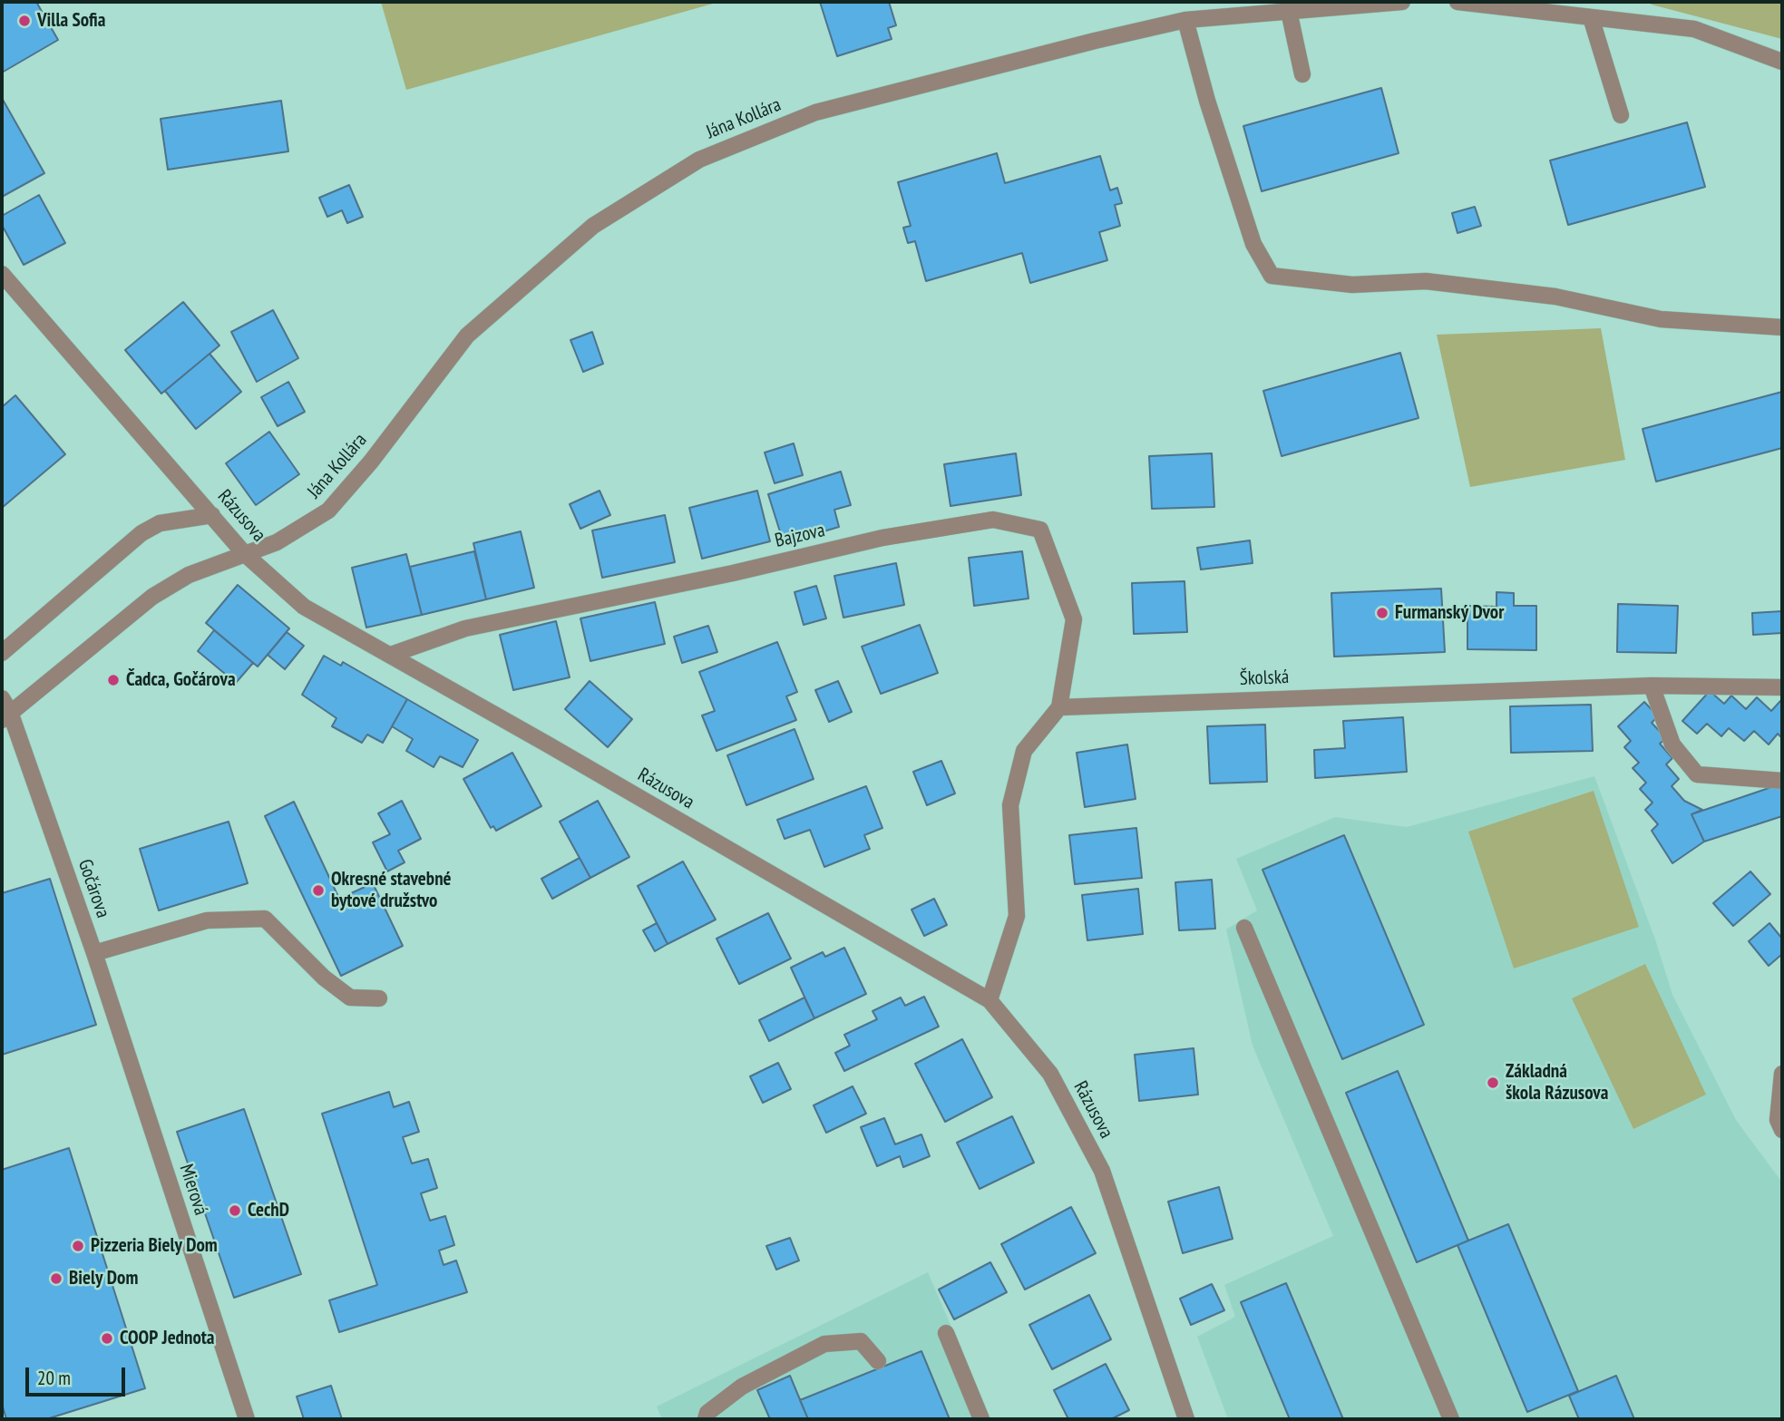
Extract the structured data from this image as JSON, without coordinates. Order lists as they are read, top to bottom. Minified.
{"streets":{"street":["Jána Kollára","Rázusova","Bajzova","Školská","Gočárova","Mierová"]},"crossings":[["Jána Kollára","Rázusova"],["Jána Kollára","Gočárova"],["Rázusova","Bajzova"],["Bajzova","Školská"],["Gočárova","Mierová"]],"places":["Villa Sofia","Furmanský Dvor","Čadca, Gočárova","Okresné stavebné bytové družstvo","Základná škola Rázusova","CechD","Pizzeria Biely Dom","Biely Dom","COOP Jednota"],"scale_bar":"20 m"}
